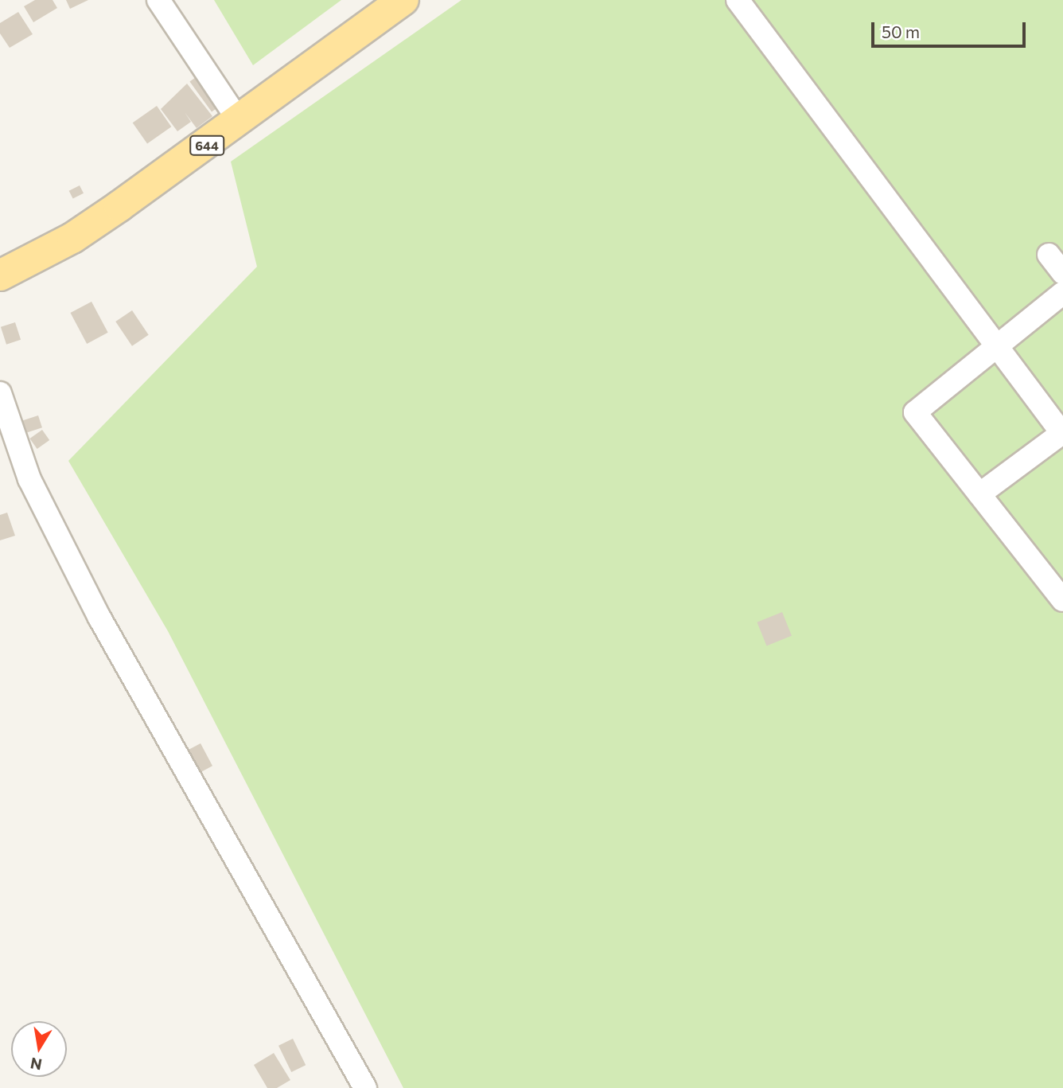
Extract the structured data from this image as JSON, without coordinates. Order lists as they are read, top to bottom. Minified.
{"streets":{"main road":["644"]},"scale_bar":"50 m","north":"bottom"}
